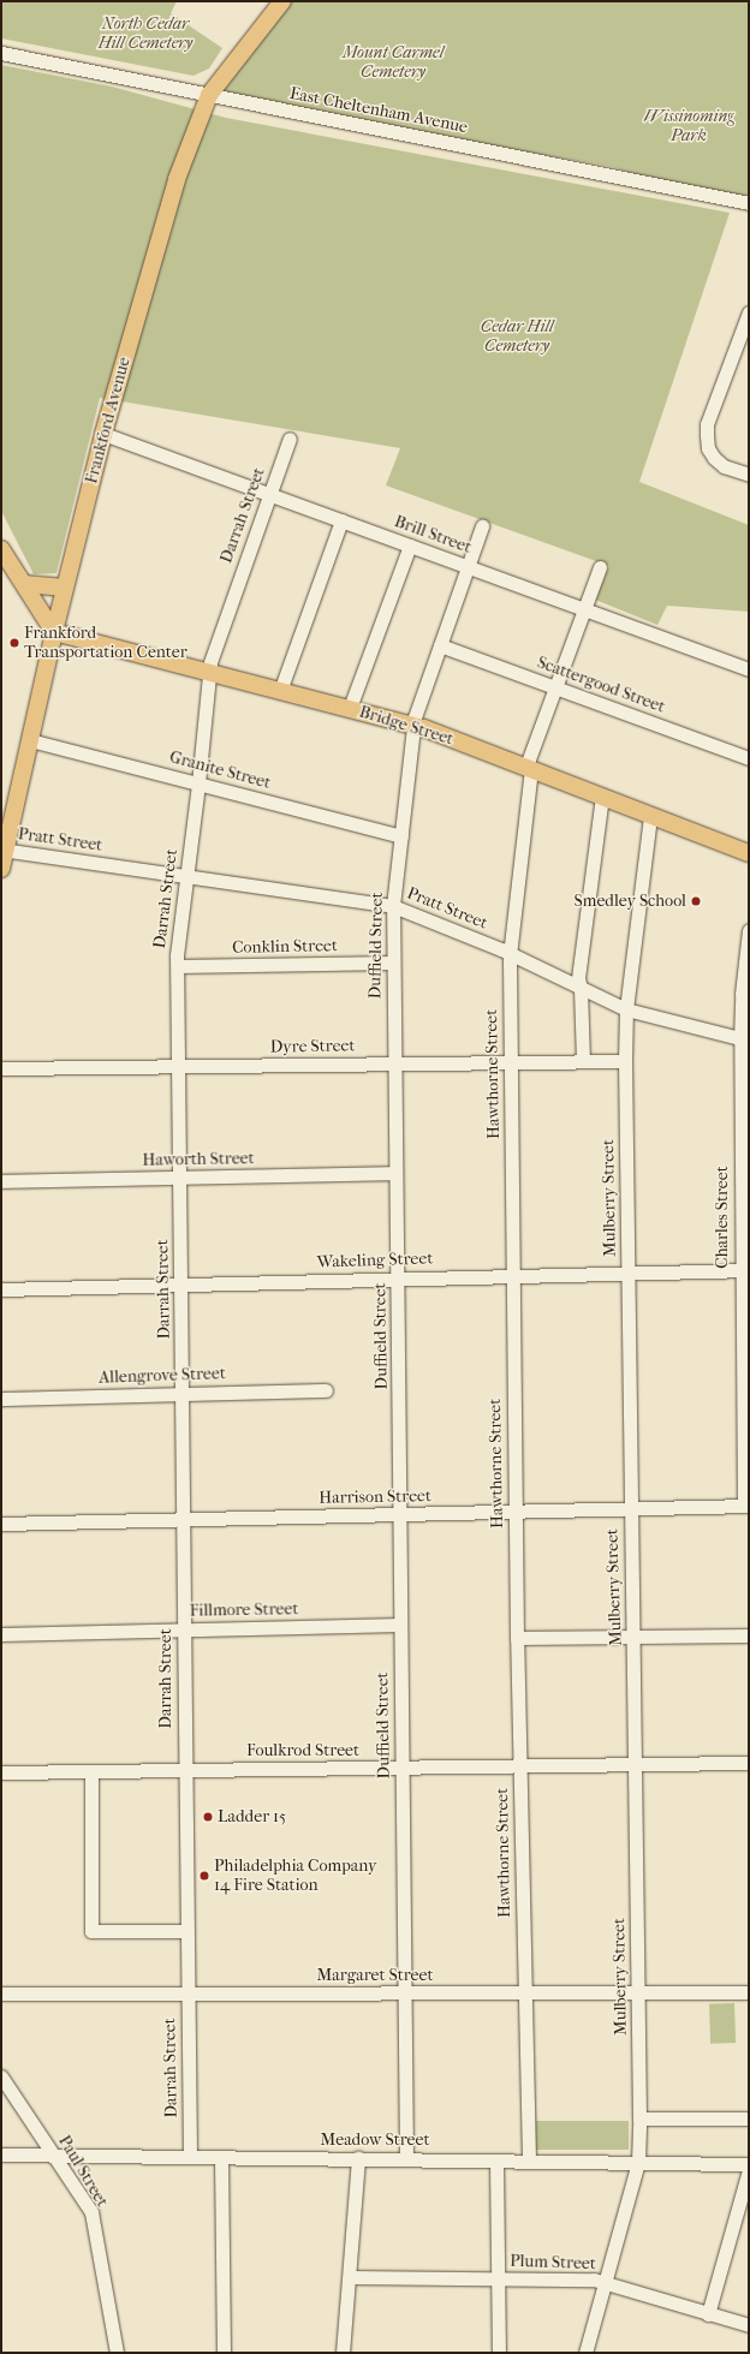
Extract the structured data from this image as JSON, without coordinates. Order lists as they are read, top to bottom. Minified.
{"streets":{"main road":["Frankford Avenue","Bridge Street"],"street":["East Cheltenham Avenue","Darrah Street","Brill Street","Scattergood Street","Granite Street","Pratt Street","Duffield Street","Conklin Street","Dyre Street","Hawthorne Street","Haworth Street","Mulberry Street","Charles Street","Wakeling Street","Allengrove Street","Harrison Street","Fillmore Street","Foulkrod Street","Margaret Street","Meadow Street","Paul Street","Plum Street"]},"crossings":[["East Cheltenham Avenue","Frankford Avenue"],["Frankford Avenue","Brill Street"],["Frankford Avenue","Bridge Street"],["Frankford Avenue","Granite Street"],["Frankford Avenue","Pratt Street"],["Darrah Street","Brill Street"],["Darrah Street","Bridge Street"],["Darrah Street","Granite Street"],["Darrah Street","Pratt Street"],["Darrah Street","Conklin Street"],["Darrah Street","Dyre Street"],["Darrah Street","Haworth Street"],["Darrah Street","Wakeling Street"],["Darrah Street","Allengrove Street"],["Darrah Street","Harrison Street"],["Darrah Street","Fillmore Street"],["Darrah Street","Foulkrod Street"],["Darrah Street","Margaret Street"],["Darrah Street","Meadow Street"],["Brill Street","Duffield Street"],["Brill Street","Hawthorne Street"],["Scattergood Street","Duffield Street"],["Scattergood Street","Hawthorne Street"],["Bridge Street","Duffield Street"],["Bridge Street","Hawthorne Street"],["Bridge Street","Mulberry Street"],["Granite Street","Duffield Street"],["Pratt Street","Duffield Street"],["Pratt Street","Hawthorne Street"],["Pratt Street","Mulberry Street"],["Pratt Street","Charles Street"],["Duffield Street","Conklin Street"],["Duffield Street","Dyre Street"],["Duffield Street","Haworth Street"],["Duffield Street","Wakeling Street"],["Duffield Street","Harrison Street"],["Duffield Street","Fillmore Street"],["Duffield Street","Foulkrod Street"],["Duffield Street","Margaret Street"],["Duffield Street","Meadow Street"],["Dyre Street","Hawthorne Street"],["Dyre Street","Mulberry Street"],["Hawthorne Street","Wakeling Street"],["Hawthorne Street","Harrison Street"],["Hawthorne Street","Foulkrod Street"],["Hawthorne Street","Margaret Street"],["Hawthorne Street","Meadow Street"],["Mulberry Street","Wakeling Street"],["Mulberry Street","Harrison Street"],["Mulberry Street","Foulkrod Street"],["Mulberry Street","Margaret Street"],["Mulberry Street","Meadow Street"],["Mulberry Street","Plum Street"],["Charles Street","Wakeling Street"],["Charles Street","Harrison Street"],["Meadow Street","Paul Street"]],"parks":["North Cedar Hill Cemetery","Mount Carmel Cemetery","Wissinoming Park","Cedar Hill Cemetery"],"places":["Frankford Transportation Center","Smedley School","Ladder 15","Philadelphia Company 14 Fire Station"]}
